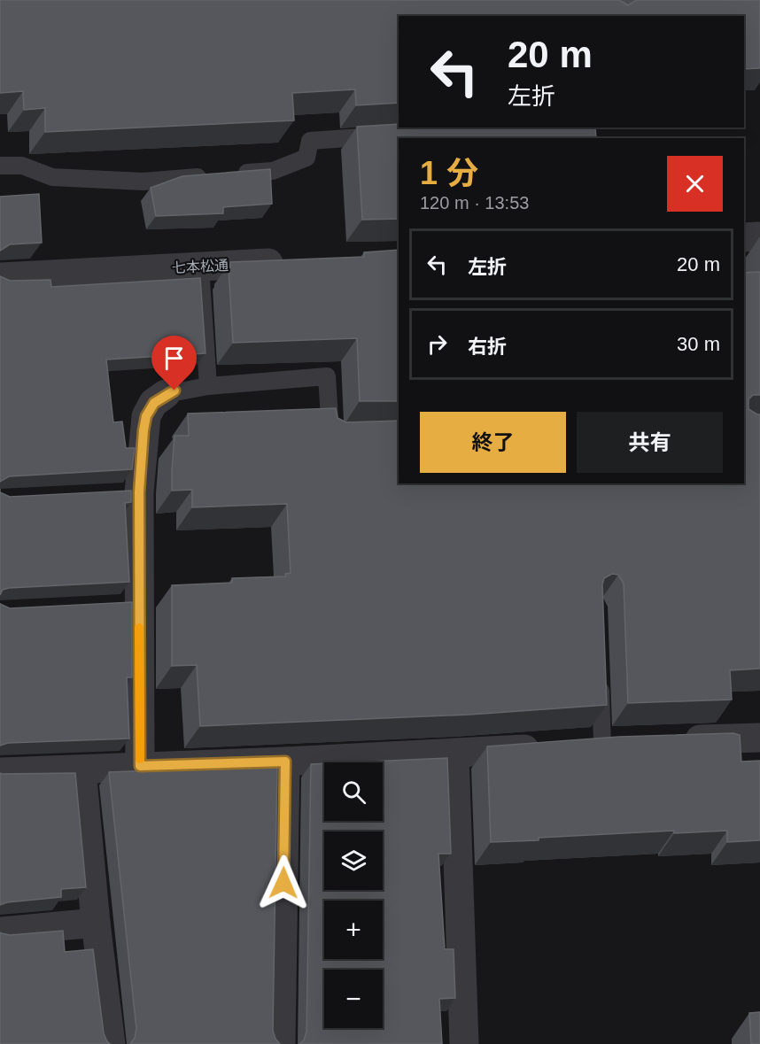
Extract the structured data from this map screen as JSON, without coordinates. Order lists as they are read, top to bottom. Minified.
{"streets":{"street":["七本松通"]},"page":{"turn":["20 m","左折"],"heading":["1 分","120 m · 13:53"],"list":[{"name":"左折","value":"20 m"},{"name":"右折","value":"30 m"}],"buttons":["終了","共有"],"map_buttons":["+","−"]}}
